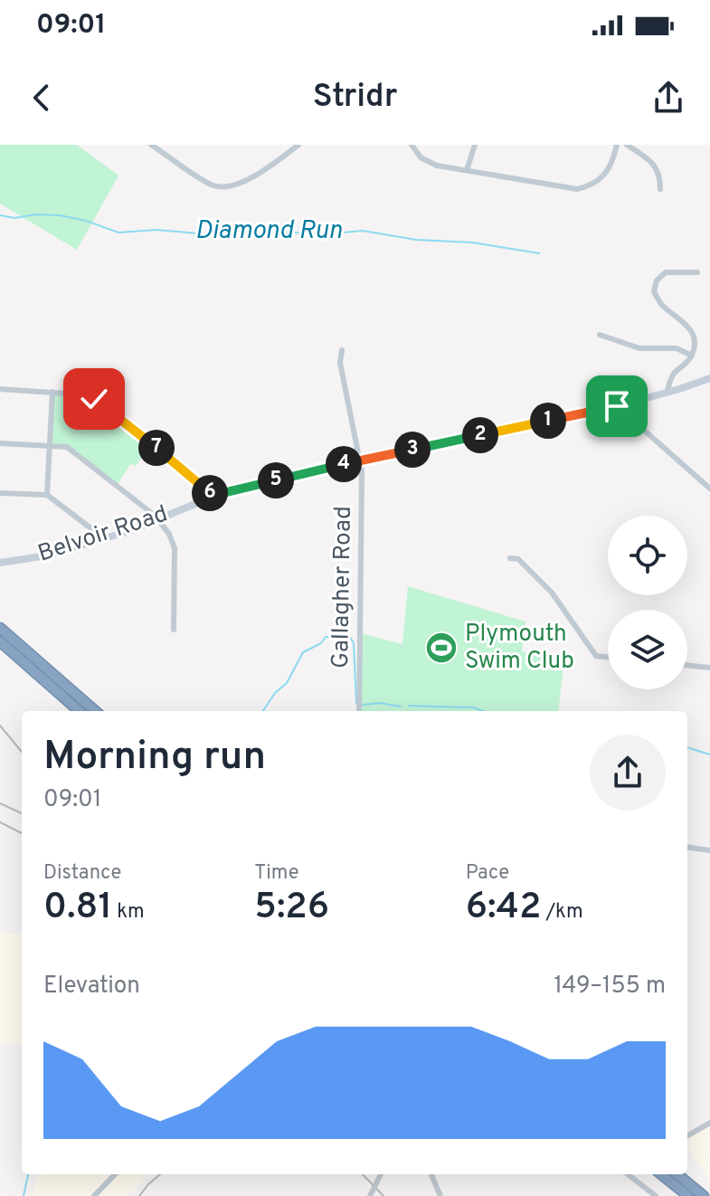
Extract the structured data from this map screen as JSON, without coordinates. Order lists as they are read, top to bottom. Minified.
{"streets":{"street":["Belvoir Road","Gallagher Road"]},"crossings":[["Belvoir Road","Gallagher Road"]],"water":["Diamond Run"],"places":{"sports":["Plymouth Swim Club"]},"page":{"status":"09:01","header":"Stridr","pins":["1","2","7","3","4","5","6"],"heading":["Morning run","09:01"],"stats":[["Distance","0.81 km"],["Time","5:26"],["Pace","6:42 /km"]],"chart":["Elevation","149–155 m"]}}
